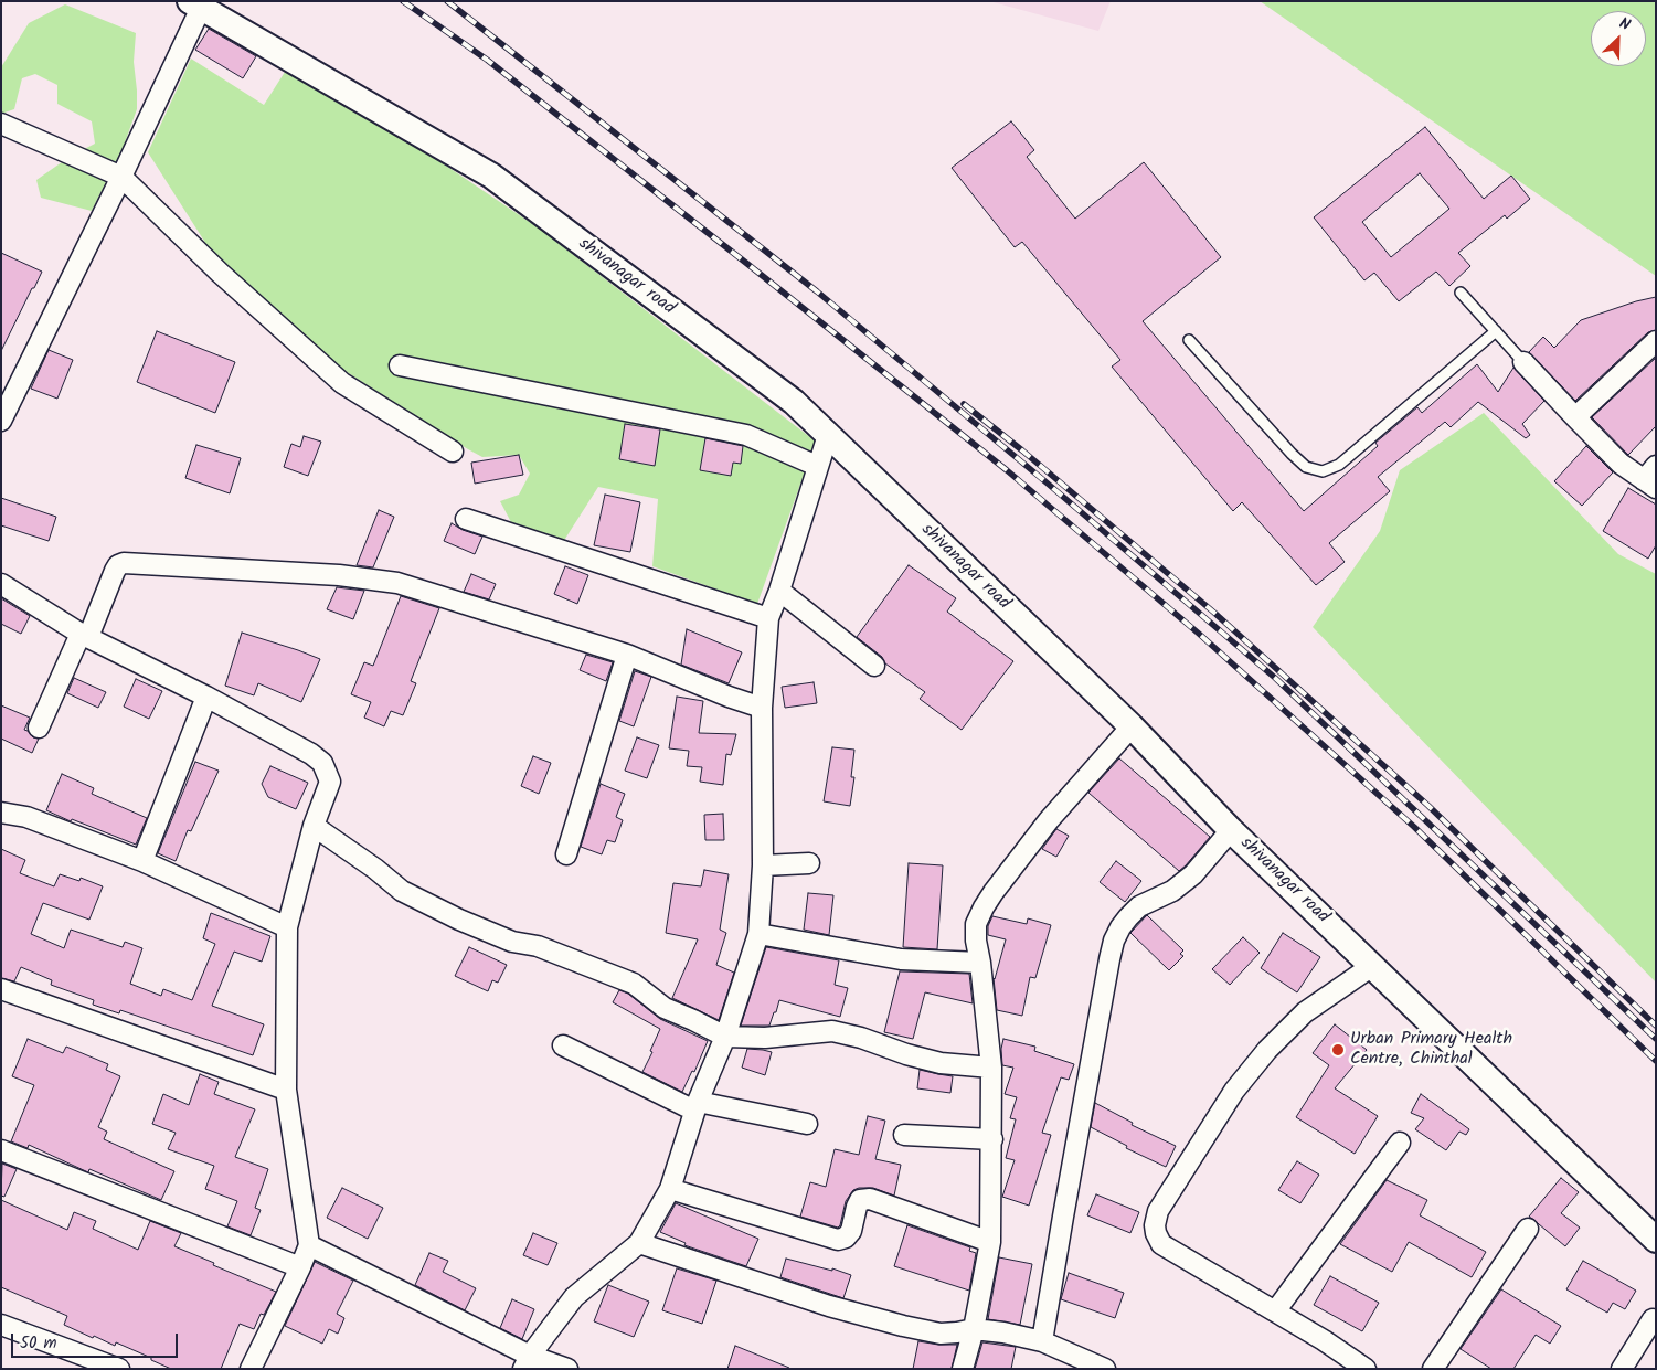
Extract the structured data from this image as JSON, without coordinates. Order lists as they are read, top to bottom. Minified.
{"streets":{"street":["shivanagar road"]},"places":["Urban Primary Health Centre, Chinthal"],"scale_bar":"50 m","north":"top right"}
